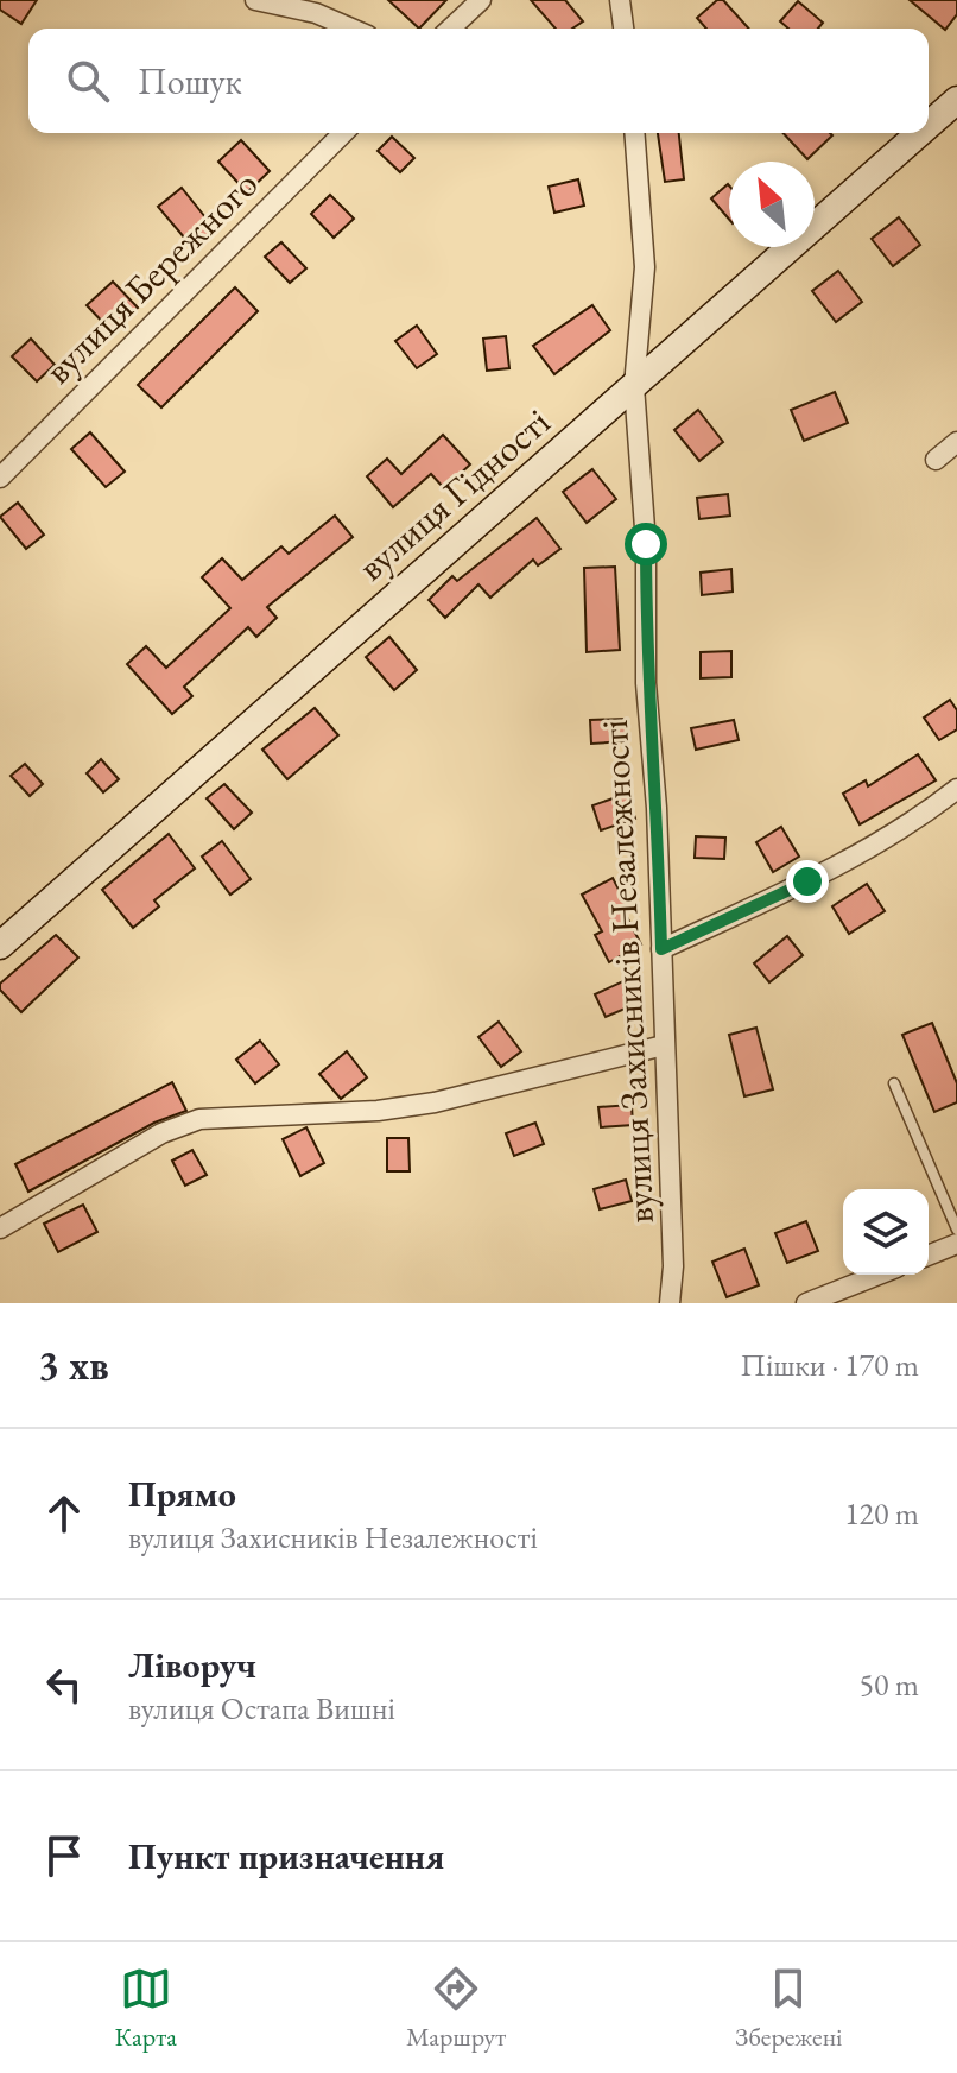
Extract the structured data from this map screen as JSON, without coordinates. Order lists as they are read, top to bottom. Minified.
{"streets":{"street":["вулиця Бережного","вулиця Гідності","вулиця Захисників Незалежності"]},"crossings":[["вулиця Гідності","вулиця Захисників Незалежності"]],"north":"top left","page":{"search":"Пошук","heading":["3 хв","Пішки · 170 m"],"list":[["Прямо","вулиця Захисників Незалежності","120 m"],["Ліворуч","вулиця Остапа Вишні","50 m"],"Пункт призначення"],"nav":["Карта","Маршрут","Збережені"]}}
